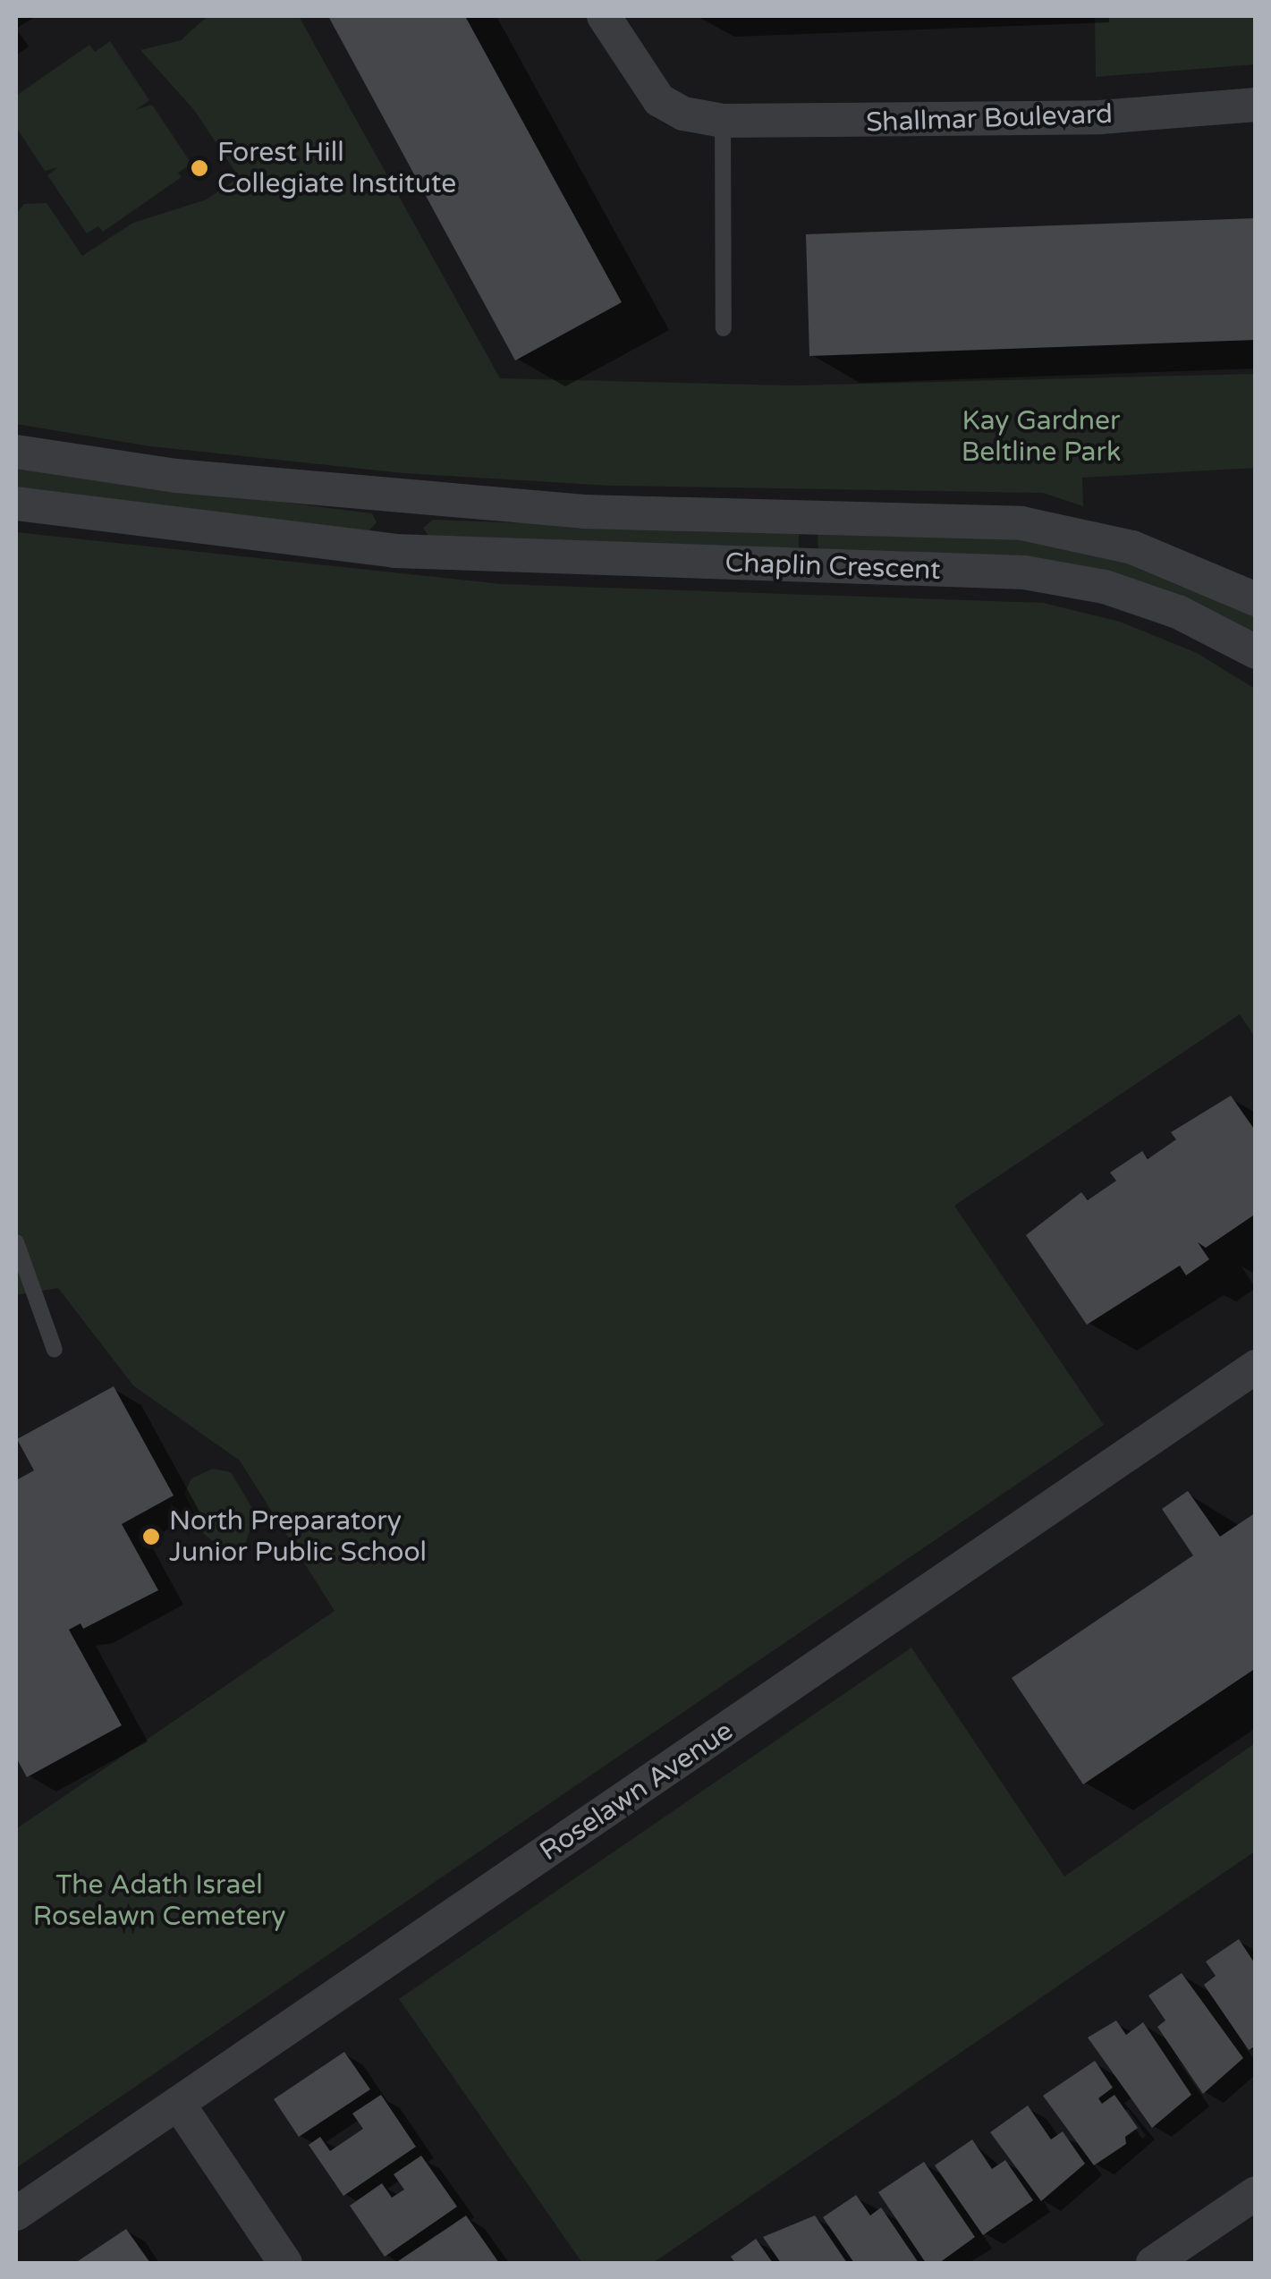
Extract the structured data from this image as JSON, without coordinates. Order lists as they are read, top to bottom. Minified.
{"streets":{"street":["Shallmar Boulevard","Chaplin Crescent","Roselawn Avenue"]},"parks":["Kay Gardner Beltline Park","The Adath Israel Roselawn Cemetery"],"places":["Forest Hill Collegiate Institute","North Preparatory Junior Public School"]}
